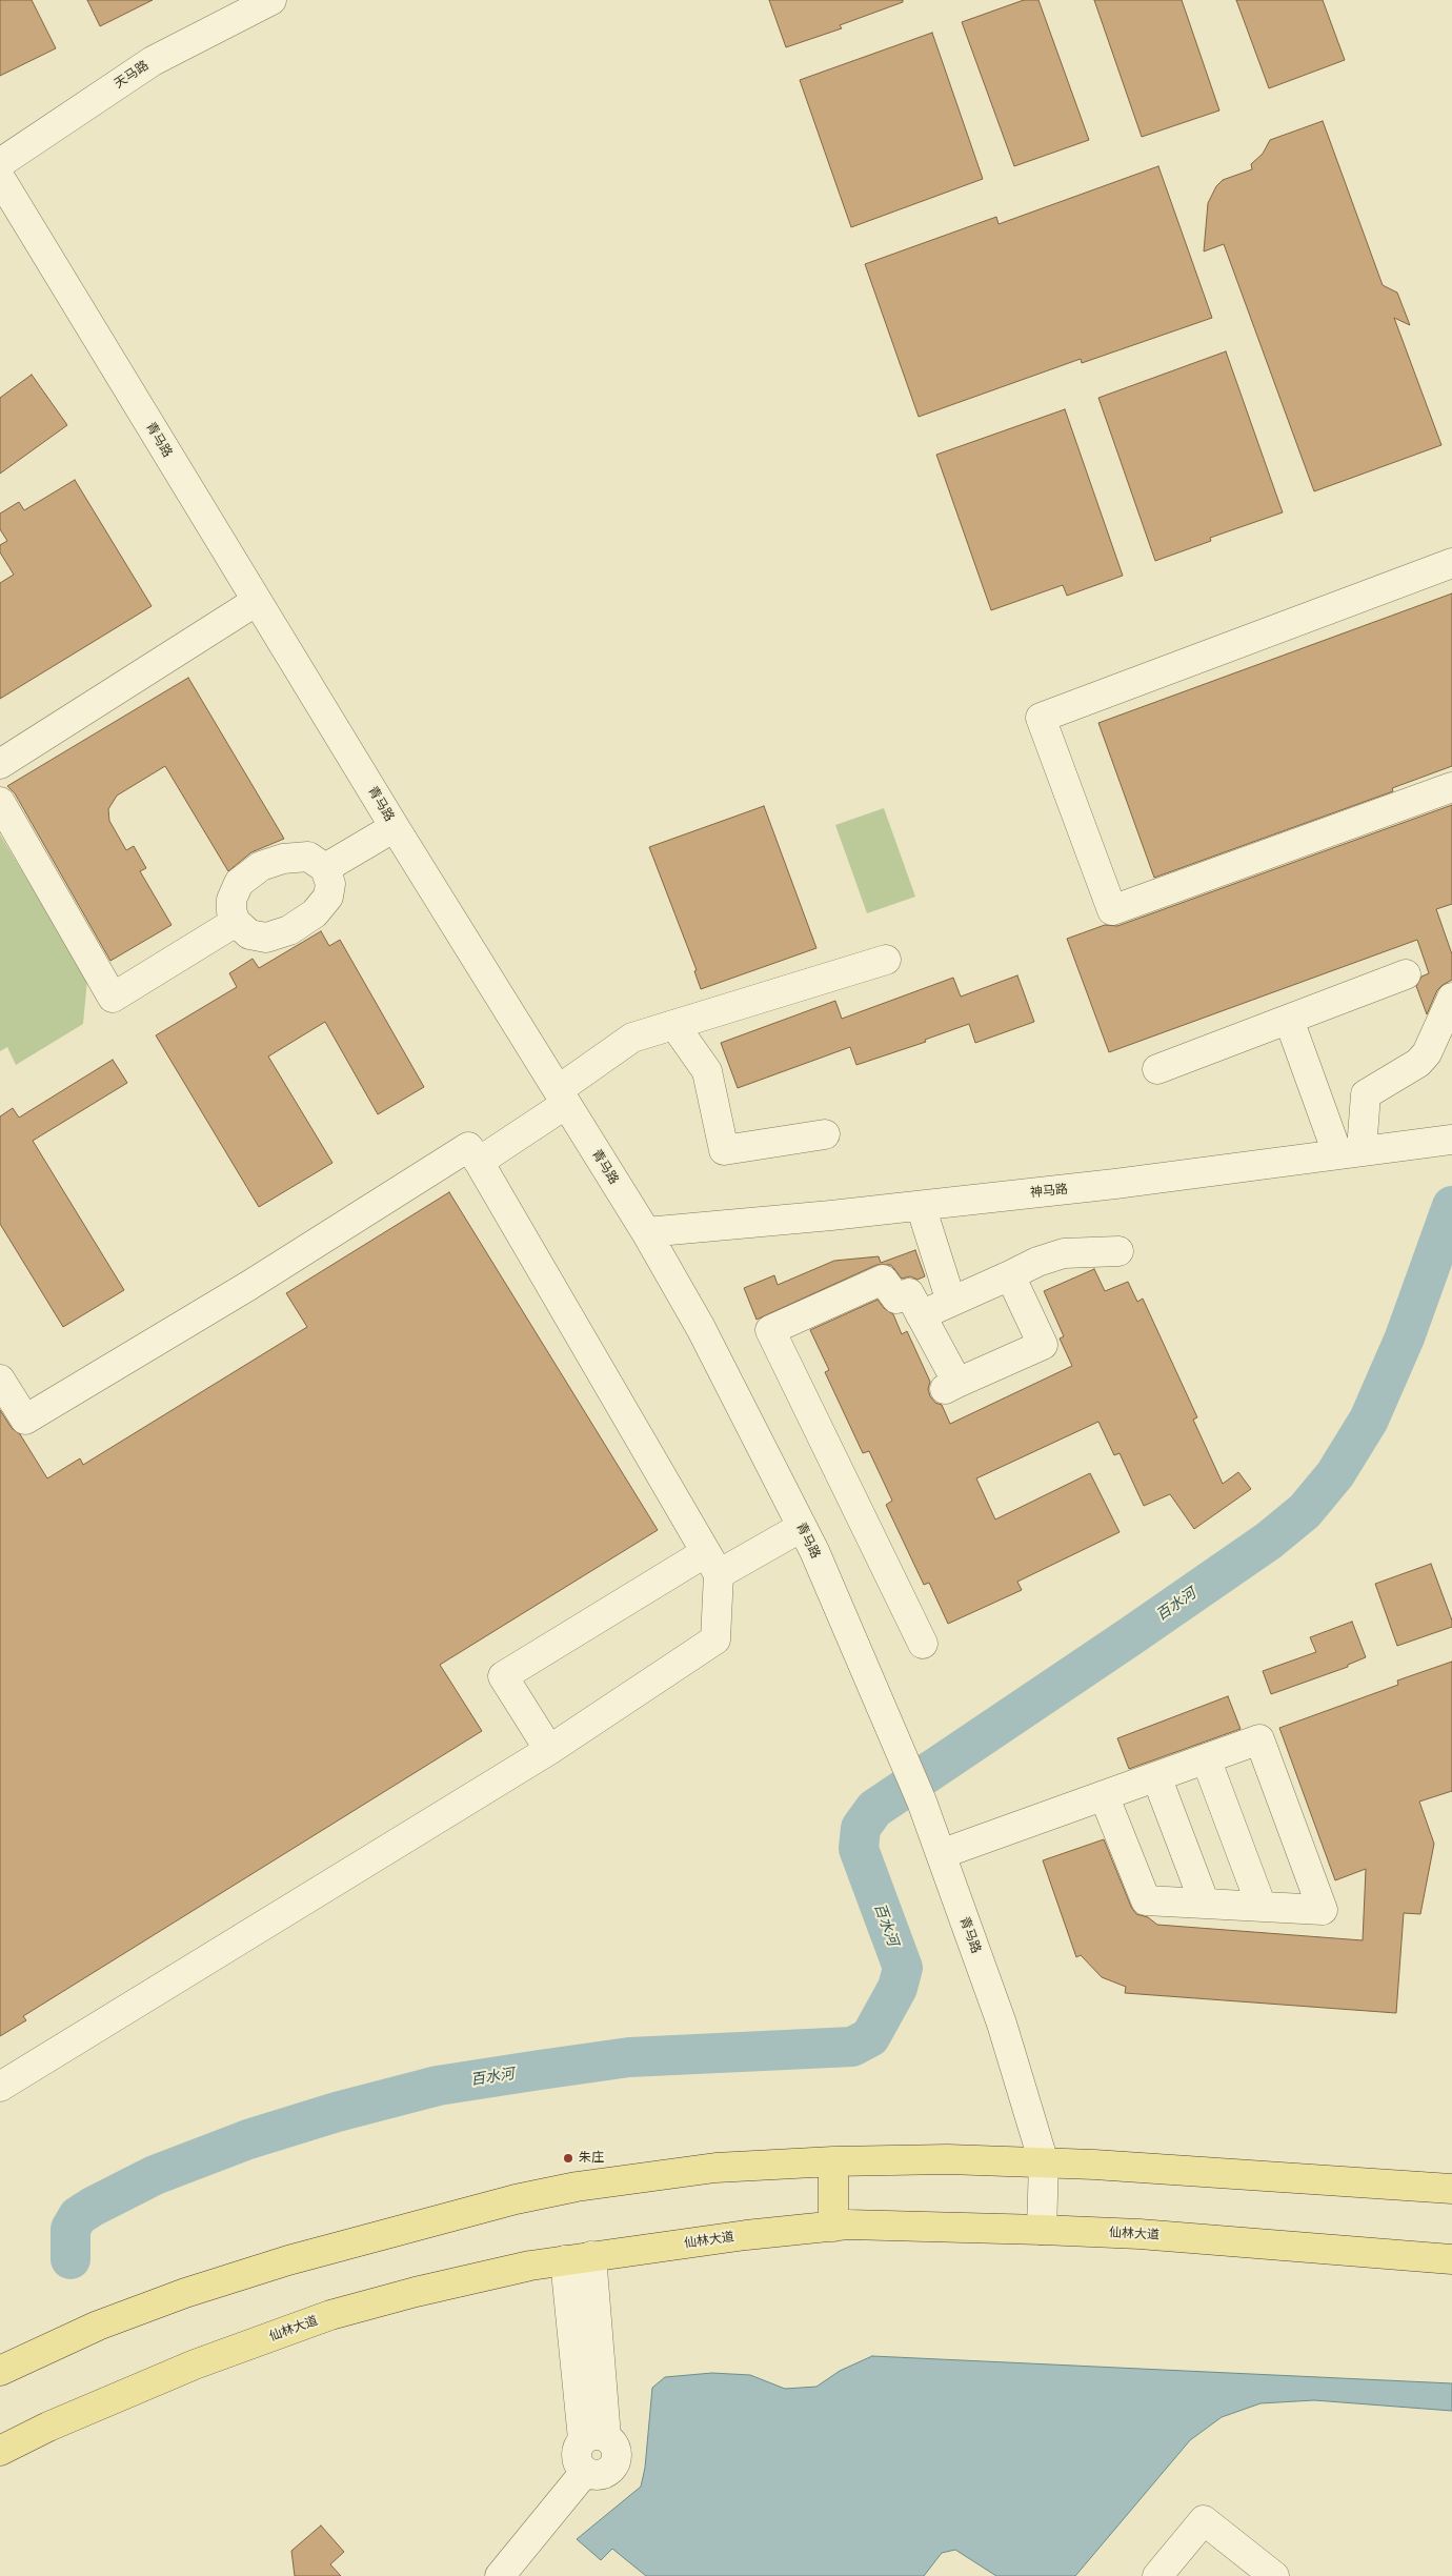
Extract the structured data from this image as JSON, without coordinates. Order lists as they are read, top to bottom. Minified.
{"streets":{"main road":["仙林大道"],"street":["天马路","青马路","神马路"]},"crossings":[["青马路","神马路"],["青马路","仙林大道"]],"water":["百水河"],"places":["朱庄"]}
